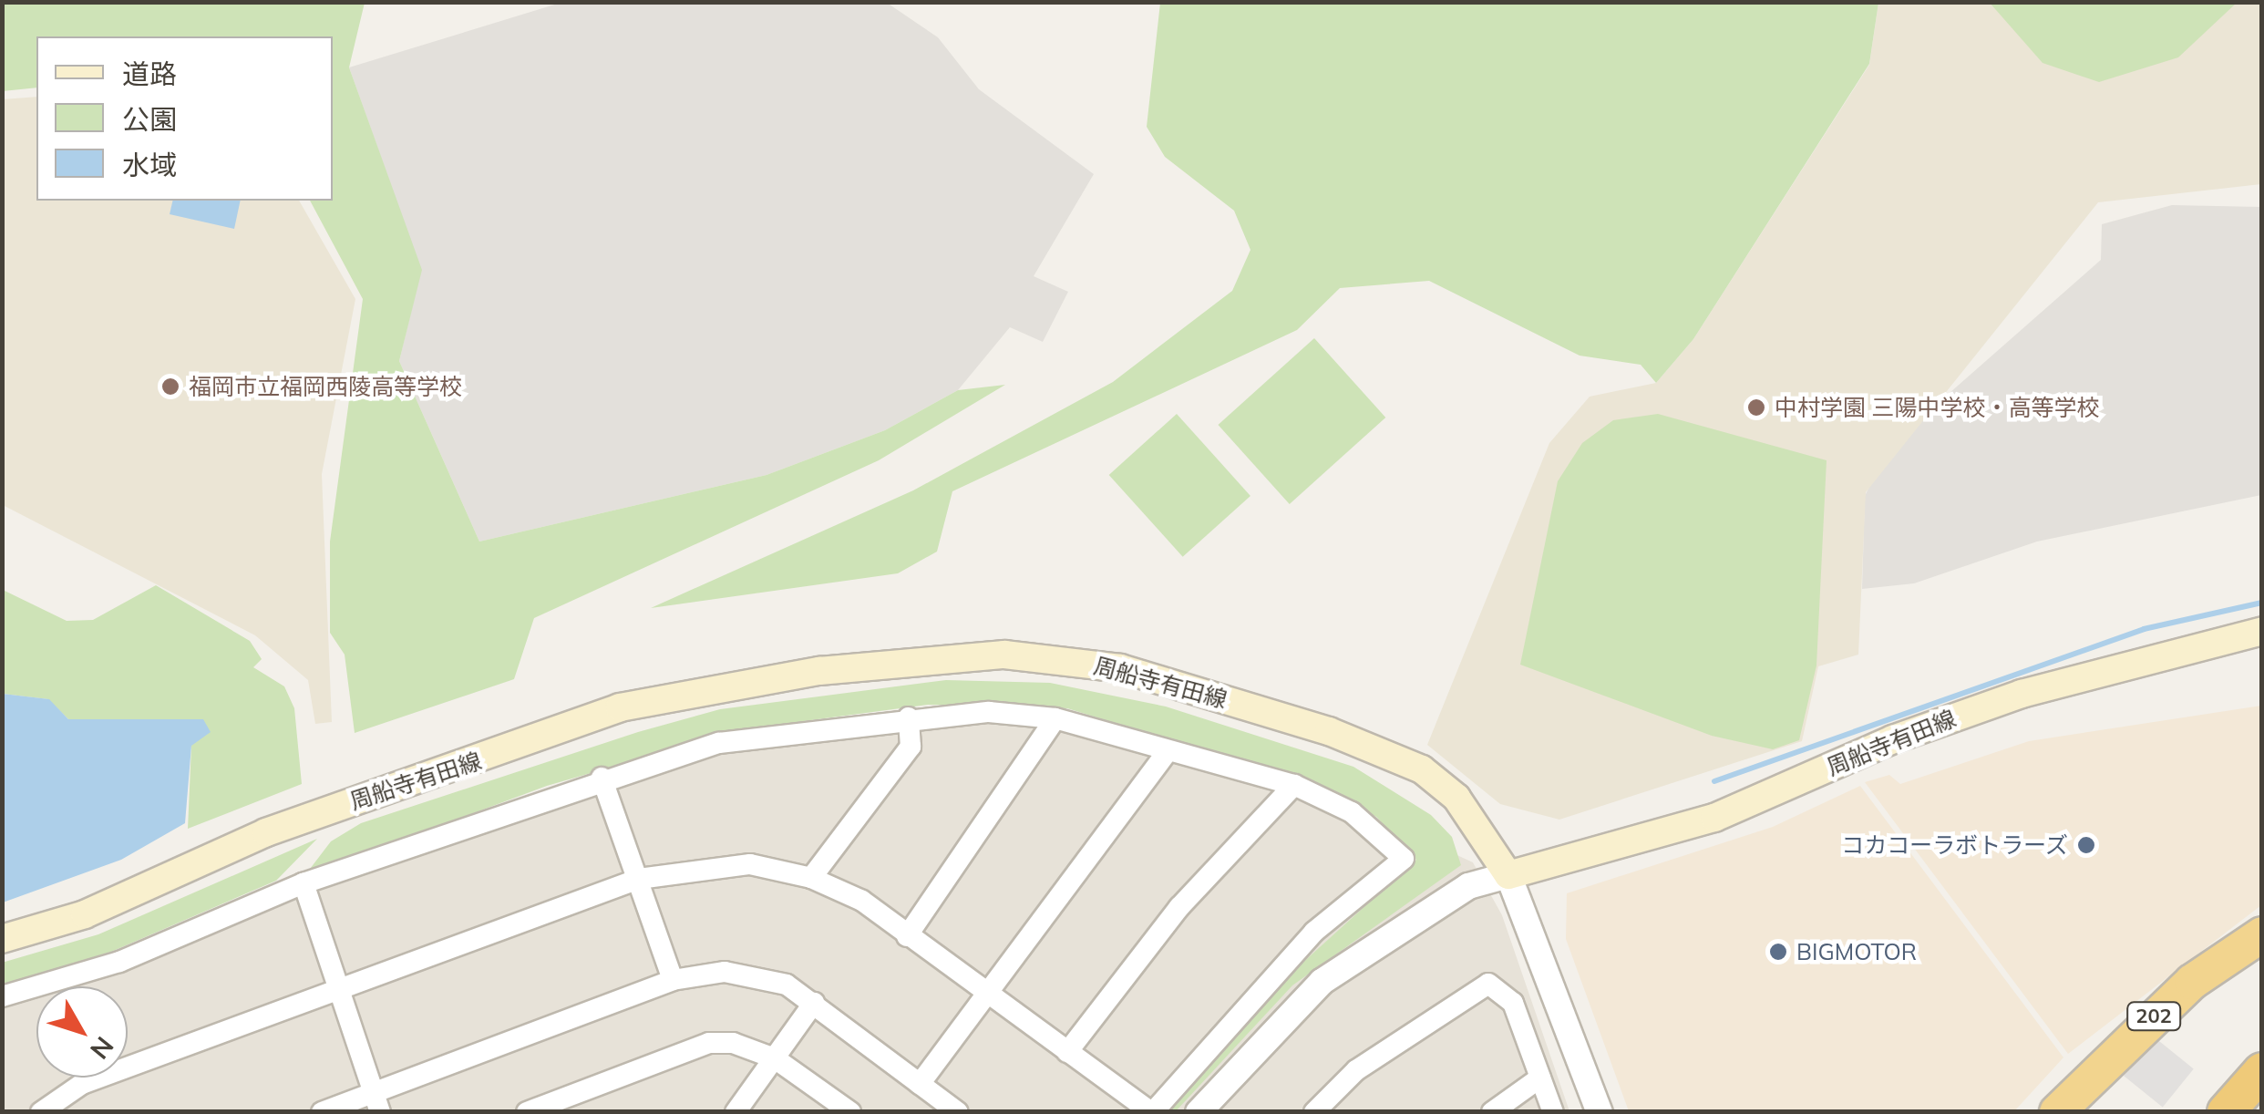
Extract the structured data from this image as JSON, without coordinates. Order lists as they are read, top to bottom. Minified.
{"streets":{"highway":["202"],"main road":["周船寺有田線"]},"places":["福岡市立福岡西陵高等学校","中村学園 三陽中学校・高等学校","コカコーラボトラーズ","BIGMOTOR"],"legend":["道路","公園","水域"],"north":"bottom right"}
